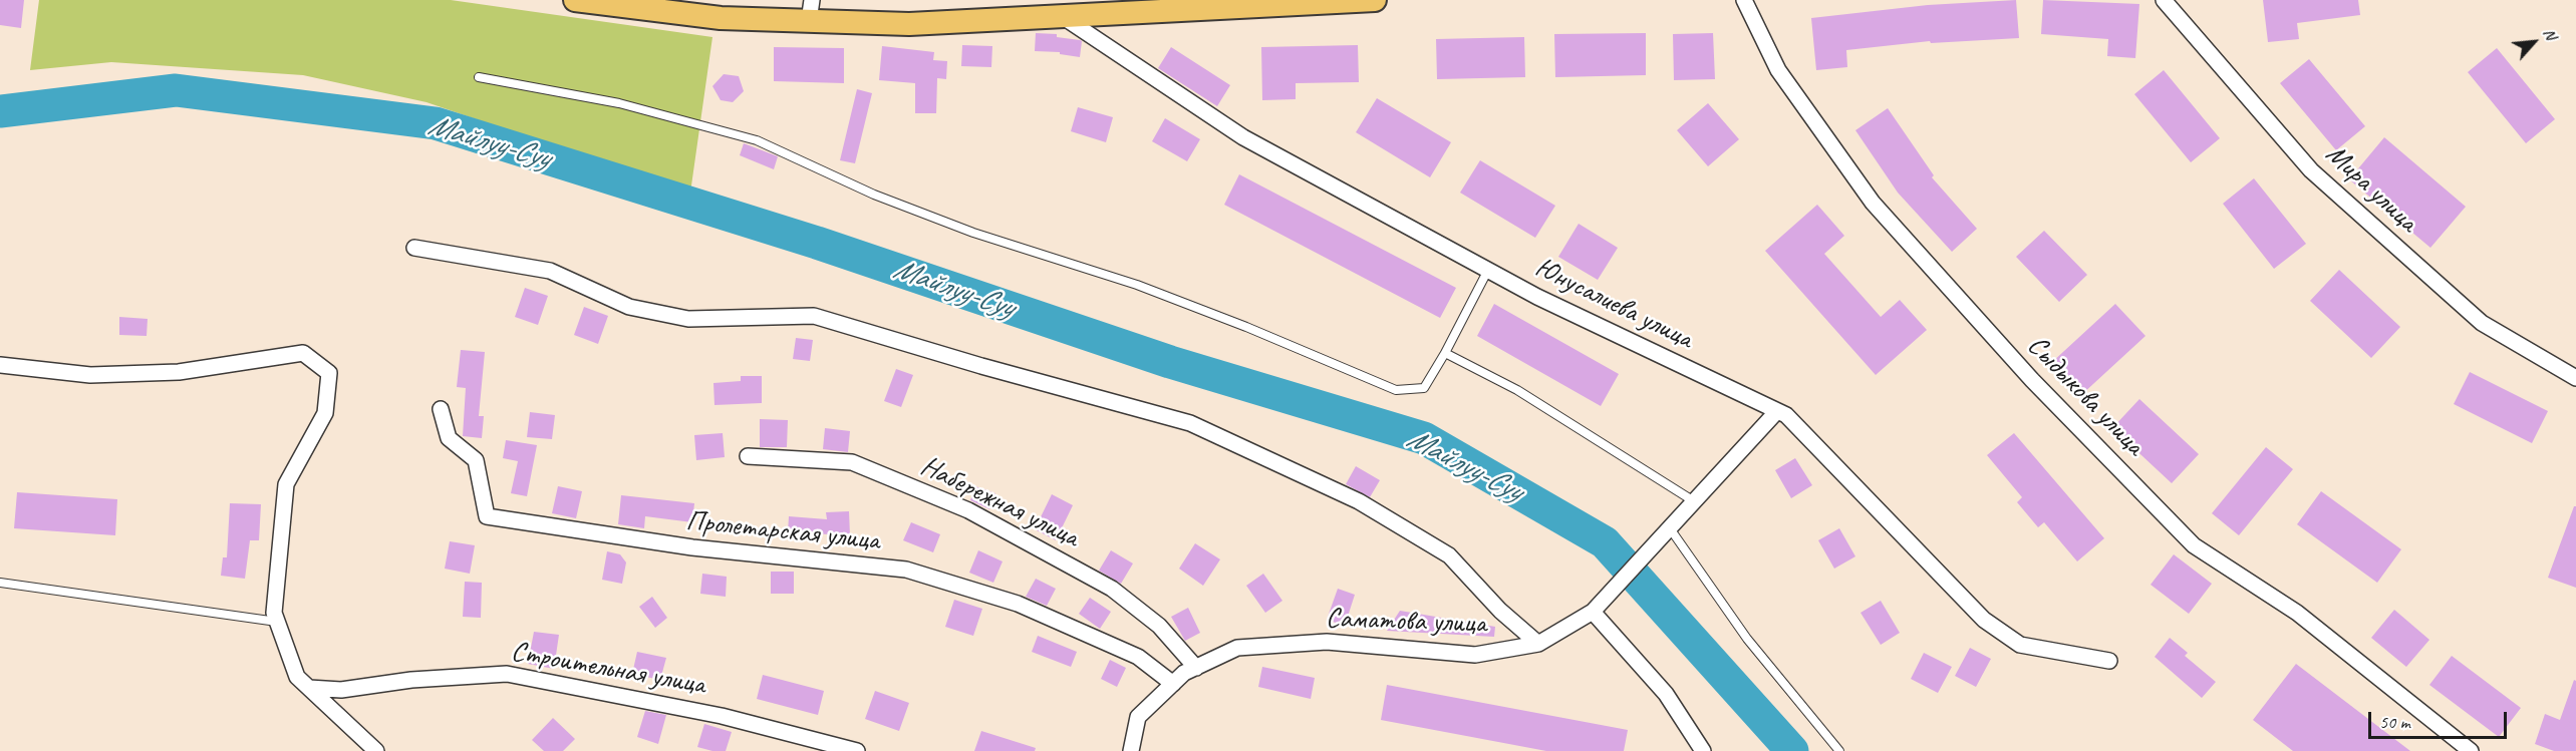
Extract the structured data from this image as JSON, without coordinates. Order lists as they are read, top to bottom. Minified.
{"streets":{"street":["Мира улица","Юнусалиева улица","Сыдыкова улица","Набережная улица","Пролетарская улица","Саматова улица","Строительная улица"]},"crossings":[["Юнусалиева улица","Саматова улица"],["Набережная улица","Саматова улица"],["Пролетарская улица","Саматова улица"]],"water":["Майлуу-Суу"],"scale_bar":"50 m","north":"top right"}
